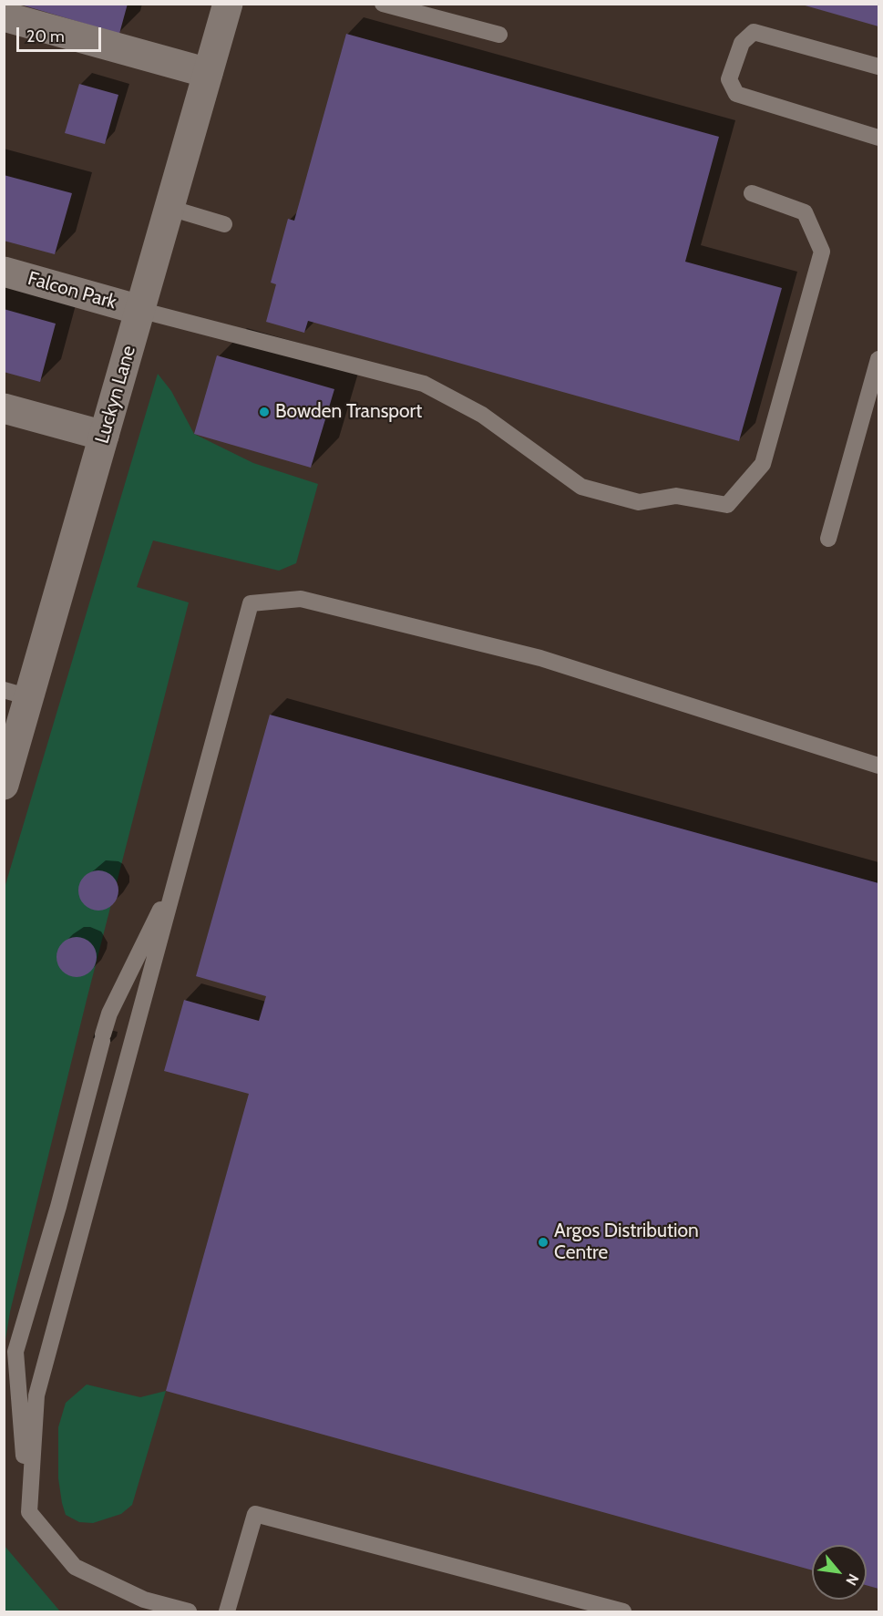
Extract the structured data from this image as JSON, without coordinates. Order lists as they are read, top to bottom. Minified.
{"streets":{"street":["Falcon Park","Luckyn Lane"]},"crossings":[["Falcon Park","Luckyn Lane"]],"places":["Bowden Transport","Argos Distribution Centre"],"scale_bar":"20 m","north":"bottom right"}
